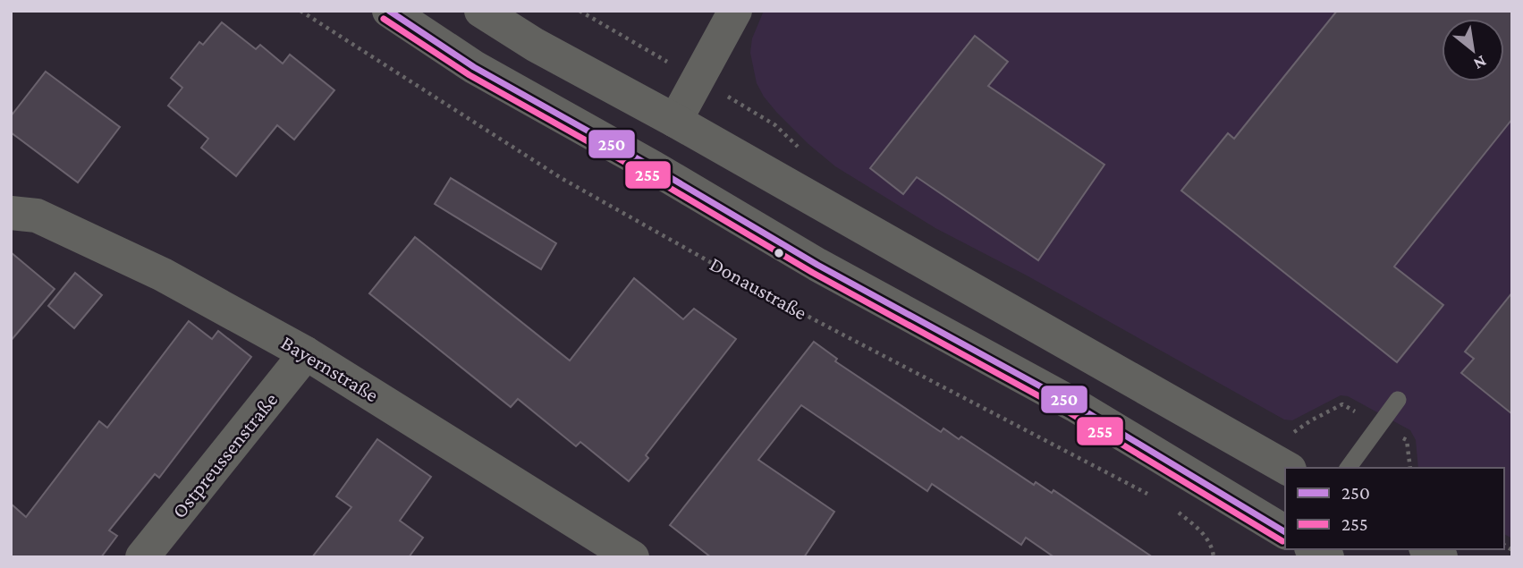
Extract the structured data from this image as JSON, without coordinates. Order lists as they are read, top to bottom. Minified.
{"streets":{"street":["Bayernstraße","Ostpreussenstraße"],"path":["Donaustraße"]},"crossings":[["Bayernstraße","Ostpreussenstraße"]],"lines":["transit line 250","transit line 255"],"legend":["250","255"],"north":"bottom right"}
